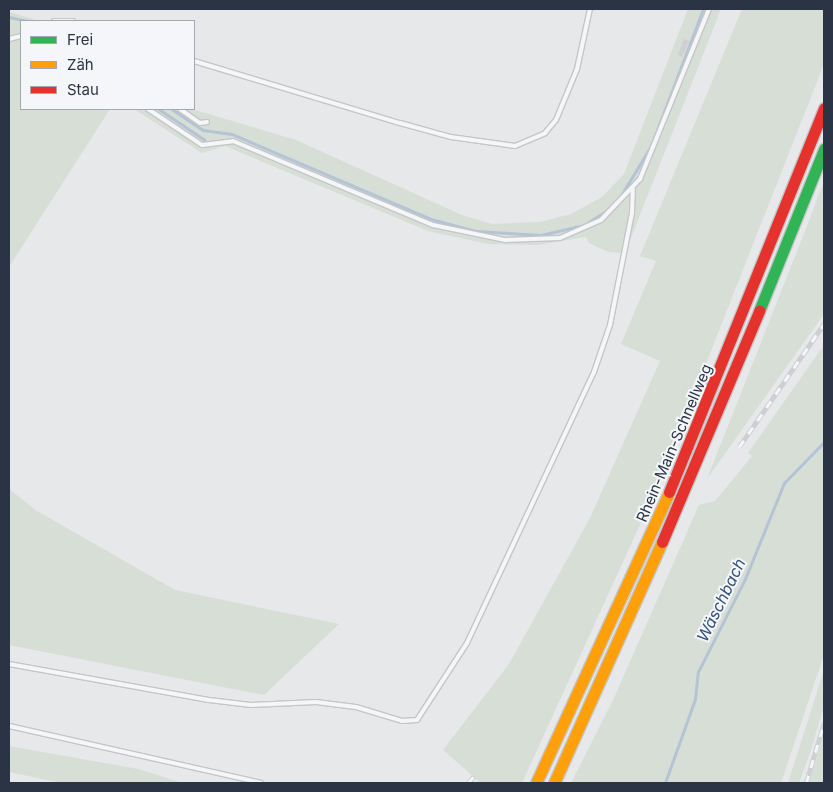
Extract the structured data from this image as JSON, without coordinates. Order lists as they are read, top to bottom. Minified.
{"streets":{"highway":["Rhein-Main-Schnellweg"]},"water":["Wäschbach"],"legend":["Frei","Zäh","Stau"]}
